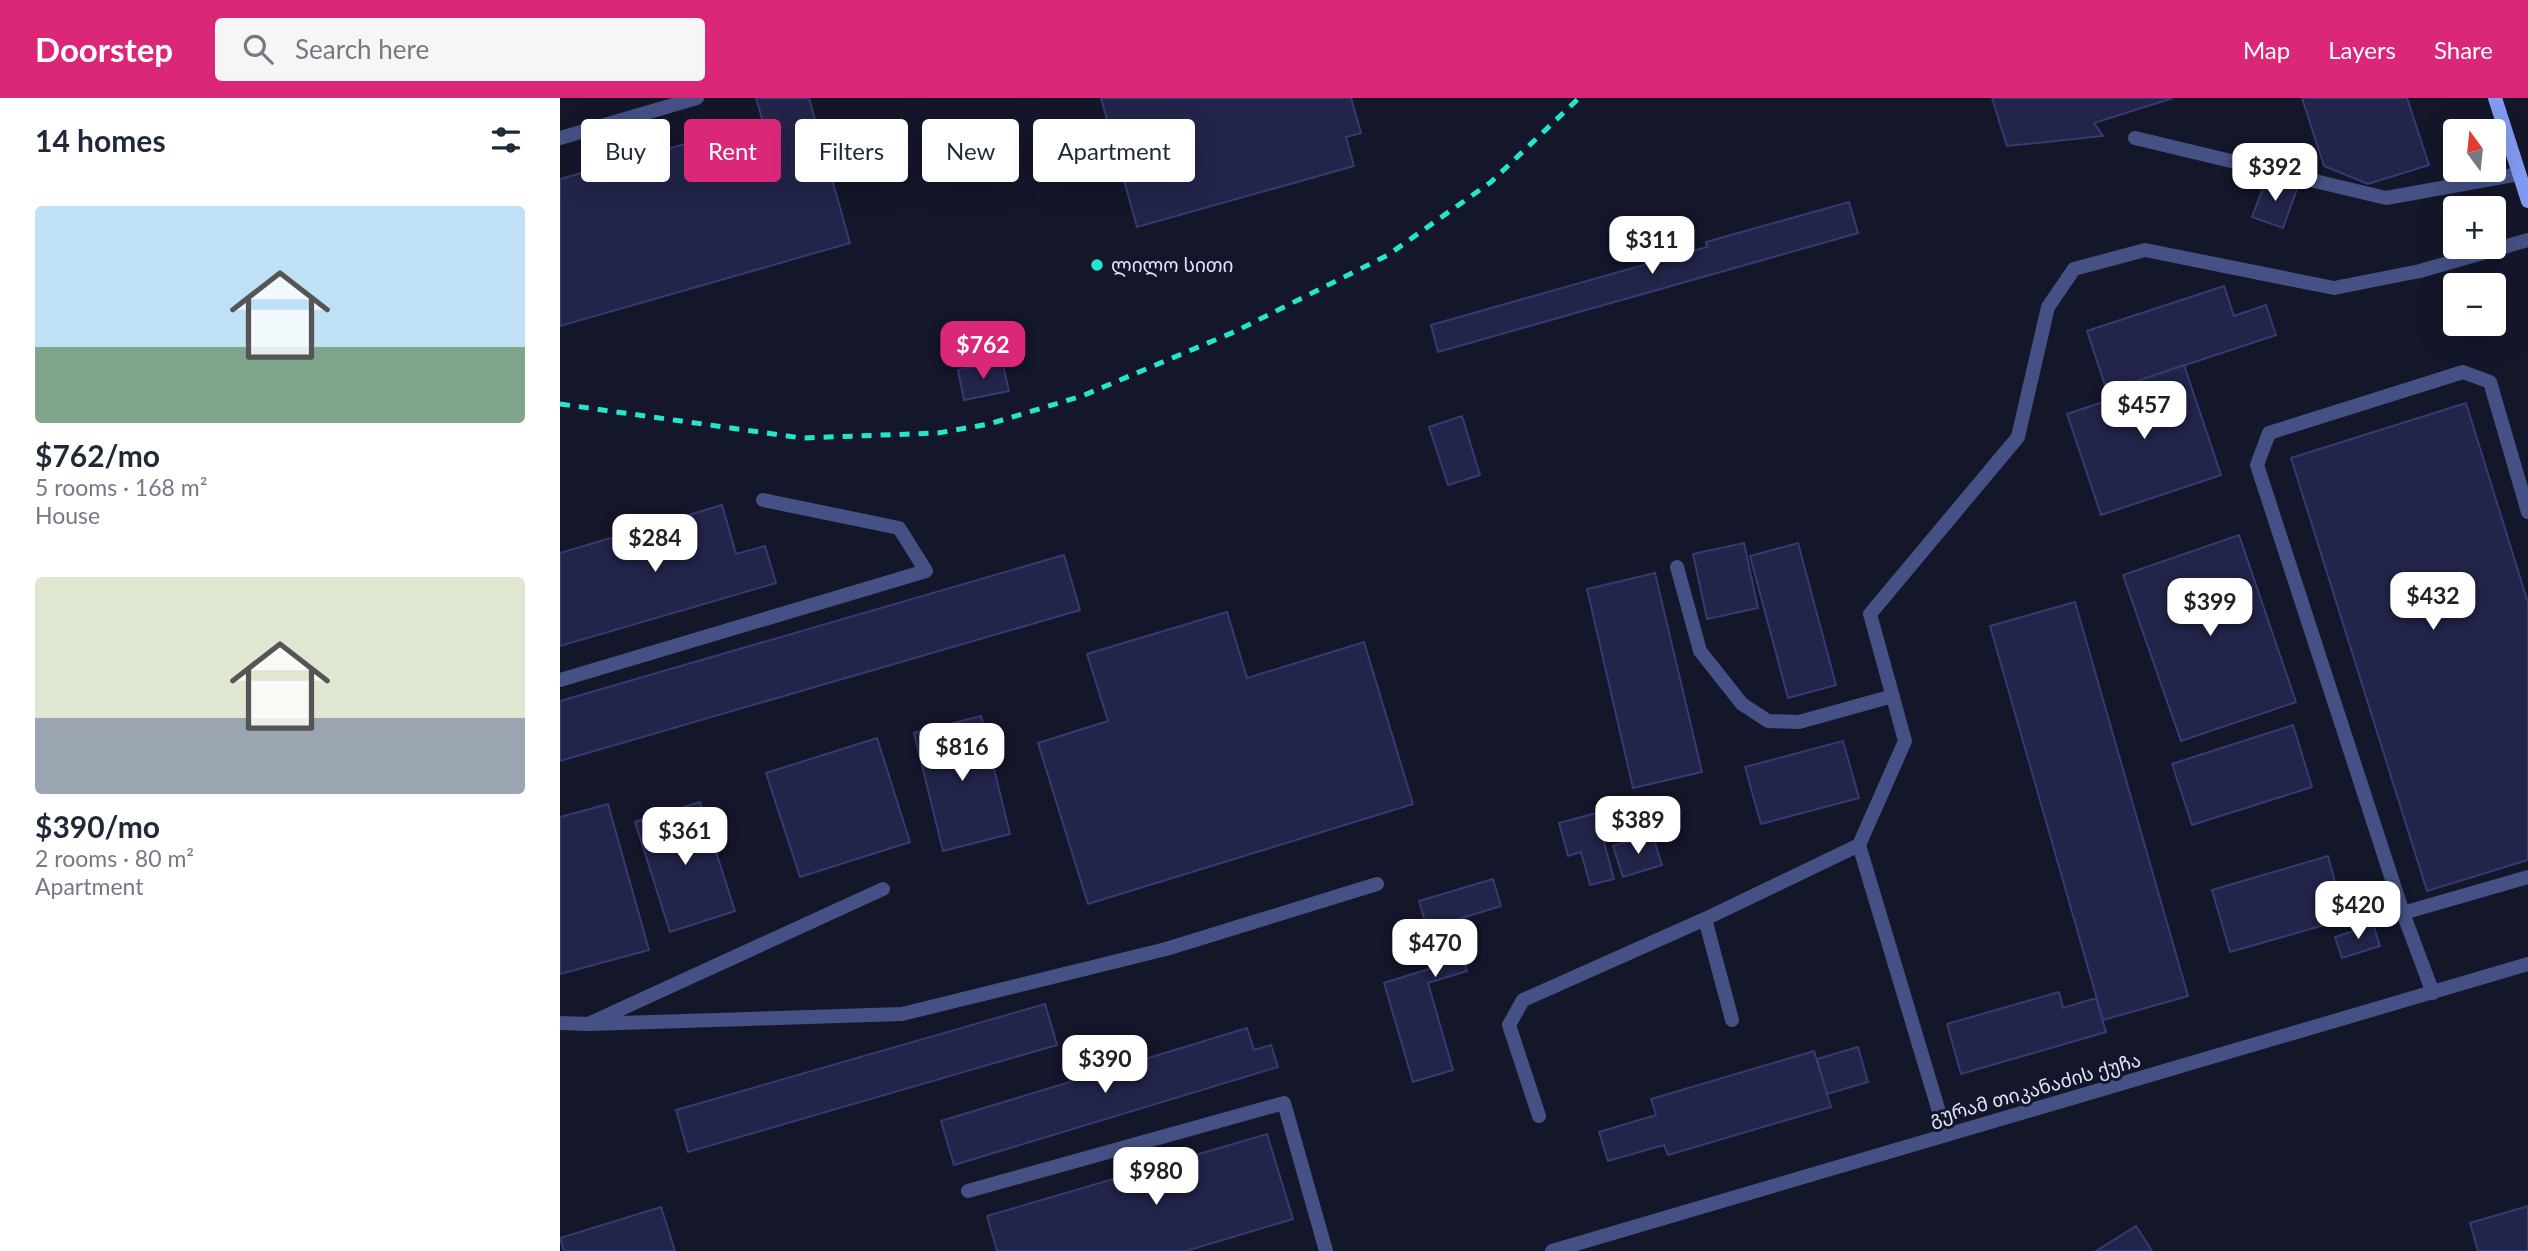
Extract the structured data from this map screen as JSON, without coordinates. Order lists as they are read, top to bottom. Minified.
{"streets":{"street":["გურამ თიკანაძის ქუჩა"]},"places":["ლილო სითი"],"north":"top","page":{"header":"Doorstep","search":"Search here","nav":["Map","Layers","Share"],"heading":"14 homes","map_buttons":["+","−"],"chip":["Buy","Rent","Filters","New","Apartment"],"price":["$392","$311","$762","$457","$284","$432","$399","$816","$389","$361","$420","$470","$390","$980"],"list":[{"name":"$762/mo","note":"5 rooms · 168 m² · House"},{"name":"$390/mo","note":"2 rooms · 80 m² · Apartment"}]}}
